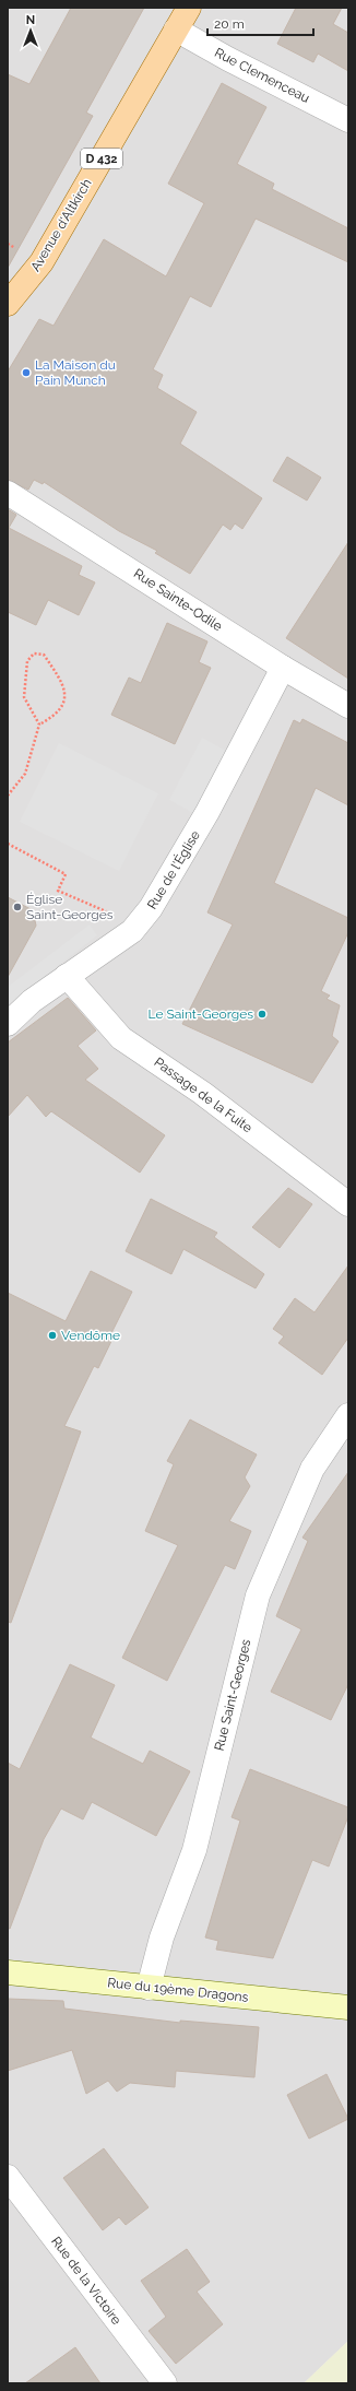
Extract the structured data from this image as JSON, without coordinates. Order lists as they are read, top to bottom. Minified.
{"streets":{"main road":["D 432","Avenue d'Altkirch","Rue du 19ème Dragons"],"street":["Rue Clemenceau","Rue Sainte-Odile","Rue de l'Église","Passage de la Fuite","Rue Saint-Georges","Rue de la Victoire"]},"crossings":[["Rue Clemenceau","Avenue d'Altkirch"],["Rue Sainte-Odile","Rue de l'Église"],["Rue de l'Église","Passage de la Fuite"],["Rue Saint-Georges","Rue du 19ème Dragons"]],"places":["La Maison du Pain Munch","Église Saint-Georges","Le Saint-Georges","Vendôme"],"scale_bar":"20 m","north":"top"}
